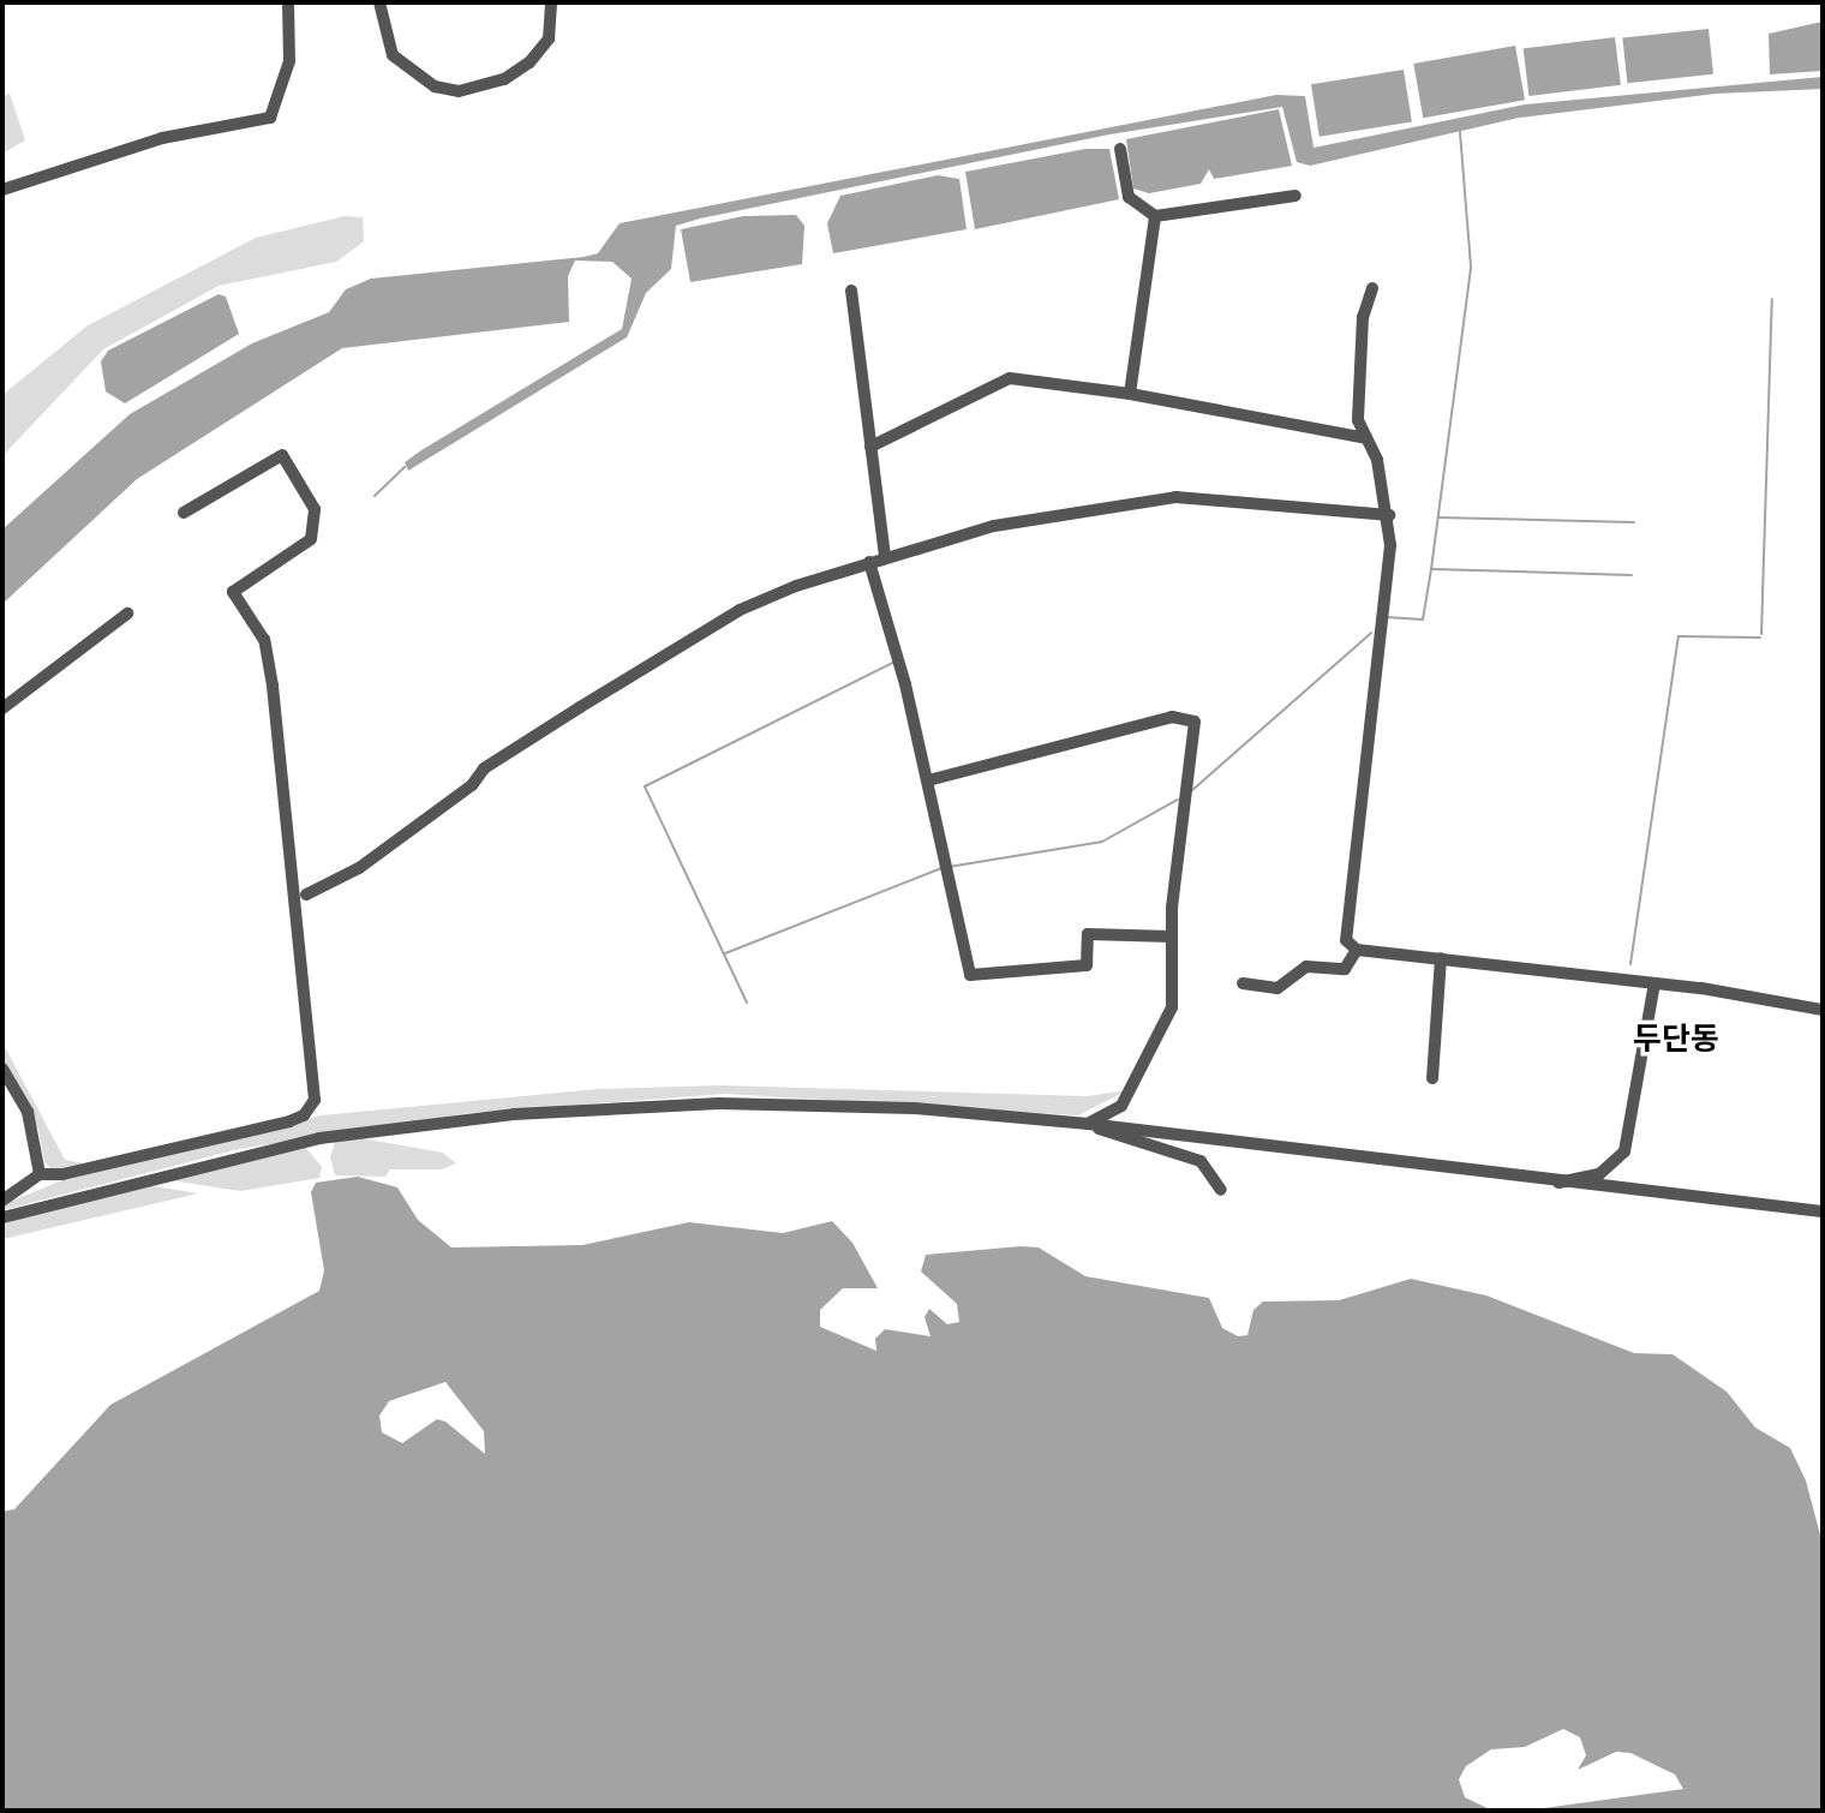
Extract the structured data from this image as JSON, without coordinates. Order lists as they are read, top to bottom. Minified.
{"districts":["두단동"]}
